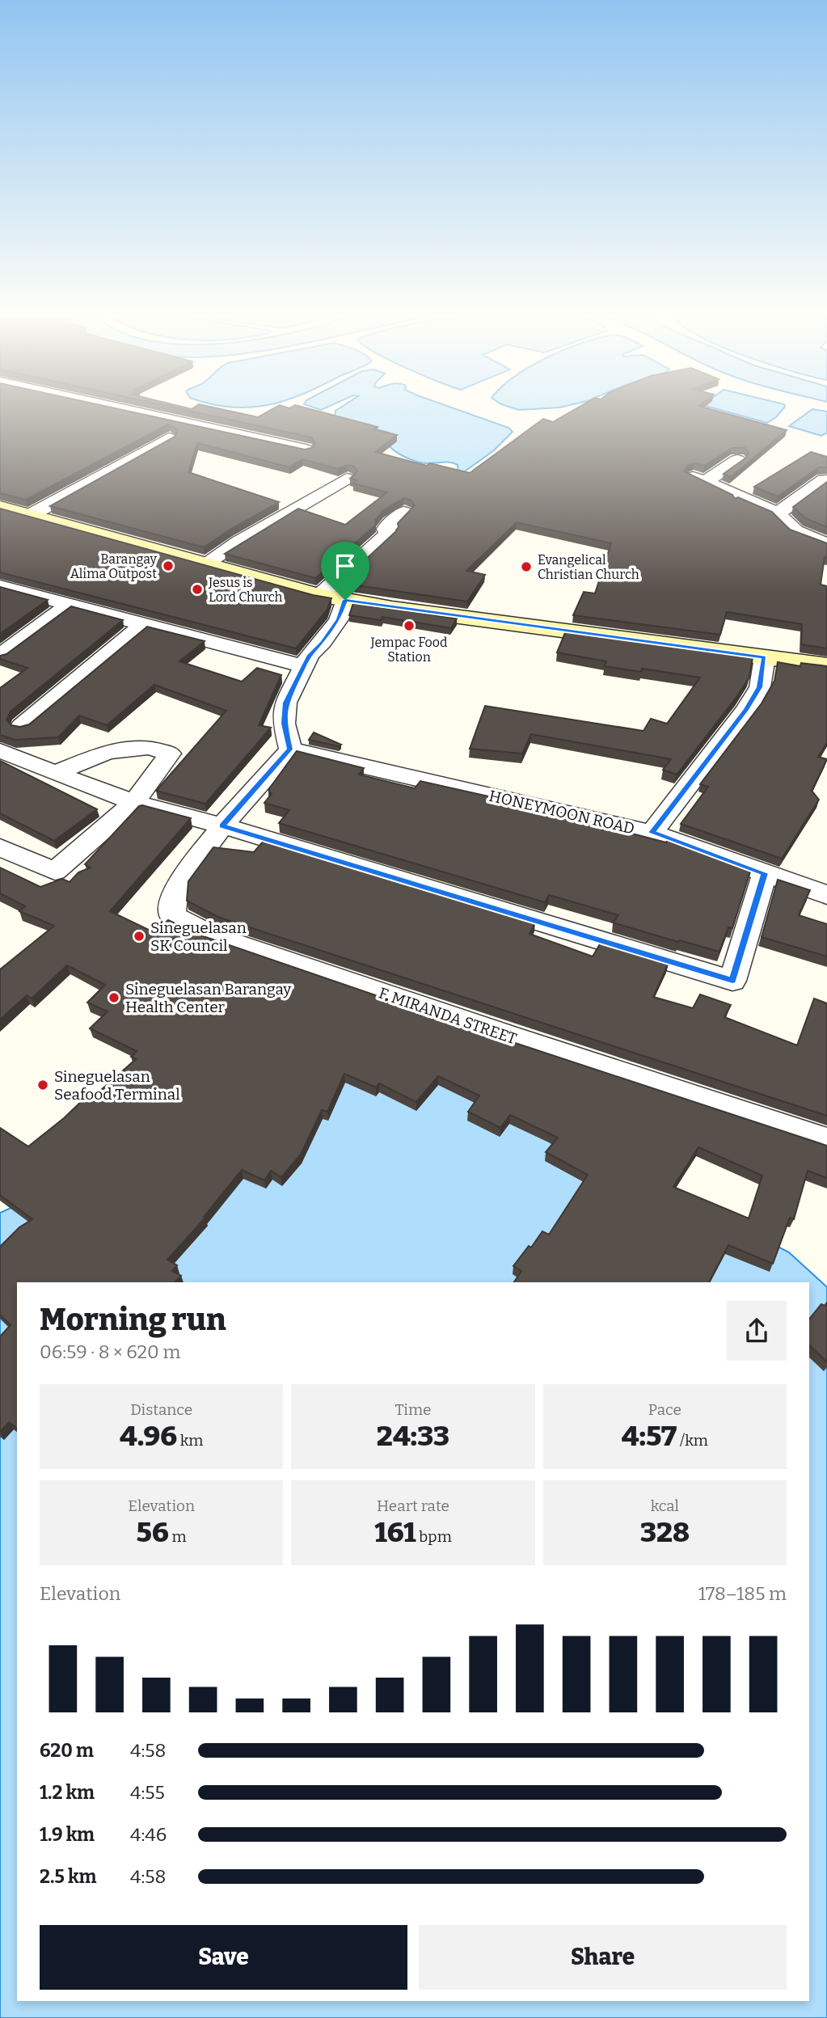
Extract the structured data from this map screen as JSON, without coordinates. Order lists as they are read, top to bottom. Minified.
{"streets":{"street":["HONEYMOON ROAD","F. MIRANDA STREET"]},"places":["Barangay Alima Outpost","Evangelical Christian Church","Jesus is Lord Church","Jempac Food Station","Sineguelasan SK Council","Sineguelasan Barangay Health Center","Sineguelasan Seafood Terminal"],"page":{"heading":["Morning run","06:59 · 8 × 620 m"],"stats":[["Distance","4.96 km"],["Time","24:33"],["Pace","4:57 /km"],["Elevation","56 m"],["Heart rate","161 bpm"],["kcal","328"]],"chart":["Elevation","178–185 m"],"list":[{"name":"620 m","note":"4:58"},{"name":"1.2 km","note":"4:55"},{"name":"1.9 km","note":"4:46"},{"name":"2.5 km","note":"4:58"}],"buttons":["Save","Share"]}}
